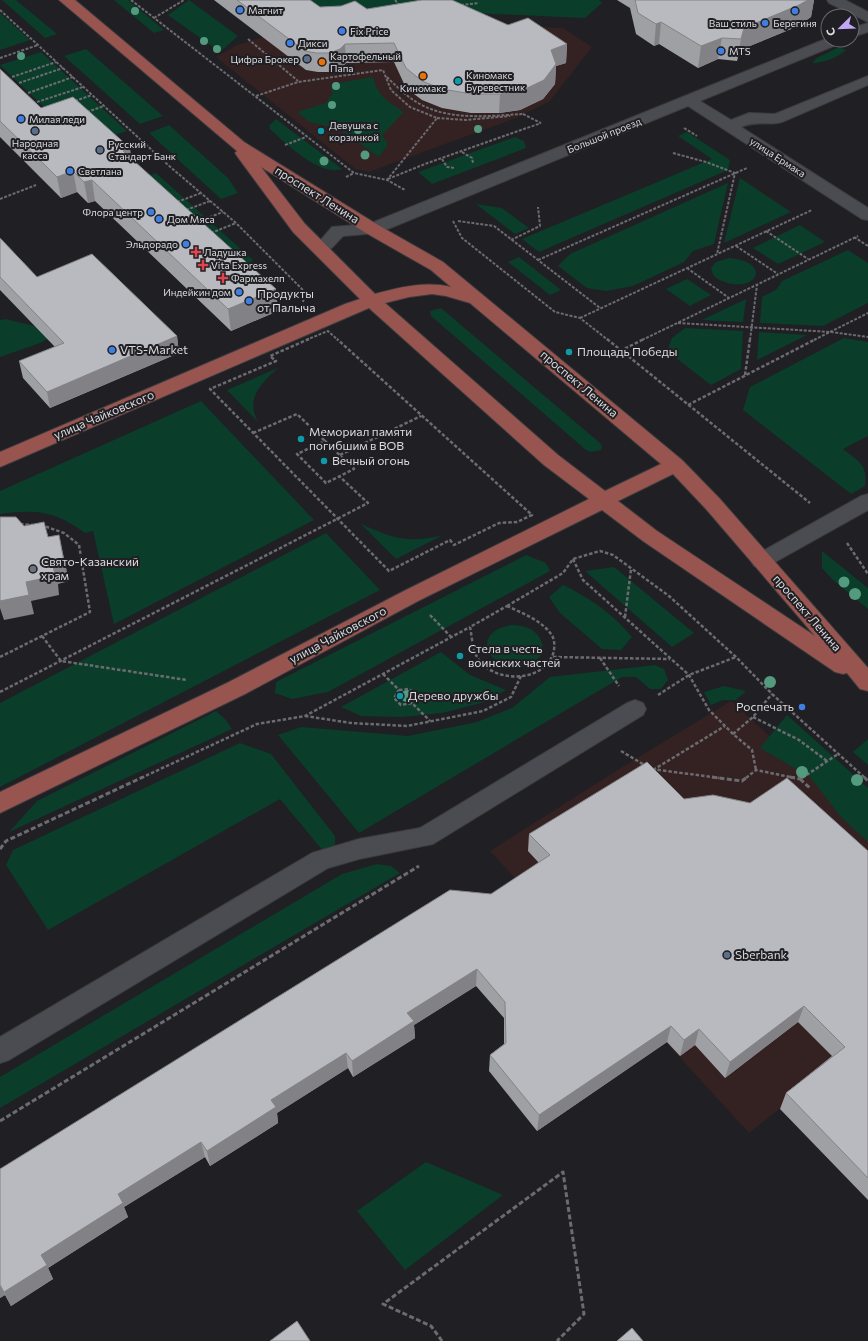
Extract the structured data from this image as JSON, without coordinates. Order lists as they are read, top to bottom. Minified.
{"streets":{"main road":["проспект Ленина","улица Чайковского"],"street":["Большой проезд","улица Ермака"]},"crossings":[["Большой проезд","улица Ермака"],["Большой проезд","проспект Ленина"],["проспект Ленина","улица Чайковского"]],"places":{"other":["Магнит","Берегиня","Ваш стиль","Fix Price","Дикси","MTS","Цифра Брокер","Картофельный Папа","Киномакс","Киномакс Буревестник","Милая леди","Народная касса","Девушка с корзинкой","Русский Стандарт Банк","Светлана","Флора центр","Дом Мяса","Эльдорадо","Индейкин дом","Продукты от Палыча","VTS-Market","Площадь Победы","Мемориал памяти погибшим в ВОВ","Вечный огонь","Свято-Казанский храм","Стела в честь воинских частей","Дерево дружбы","Роспечать","Sberbank"],"health":["Ладушка","Vita Express","Фармахелп"]},"north":"bottom left"}
